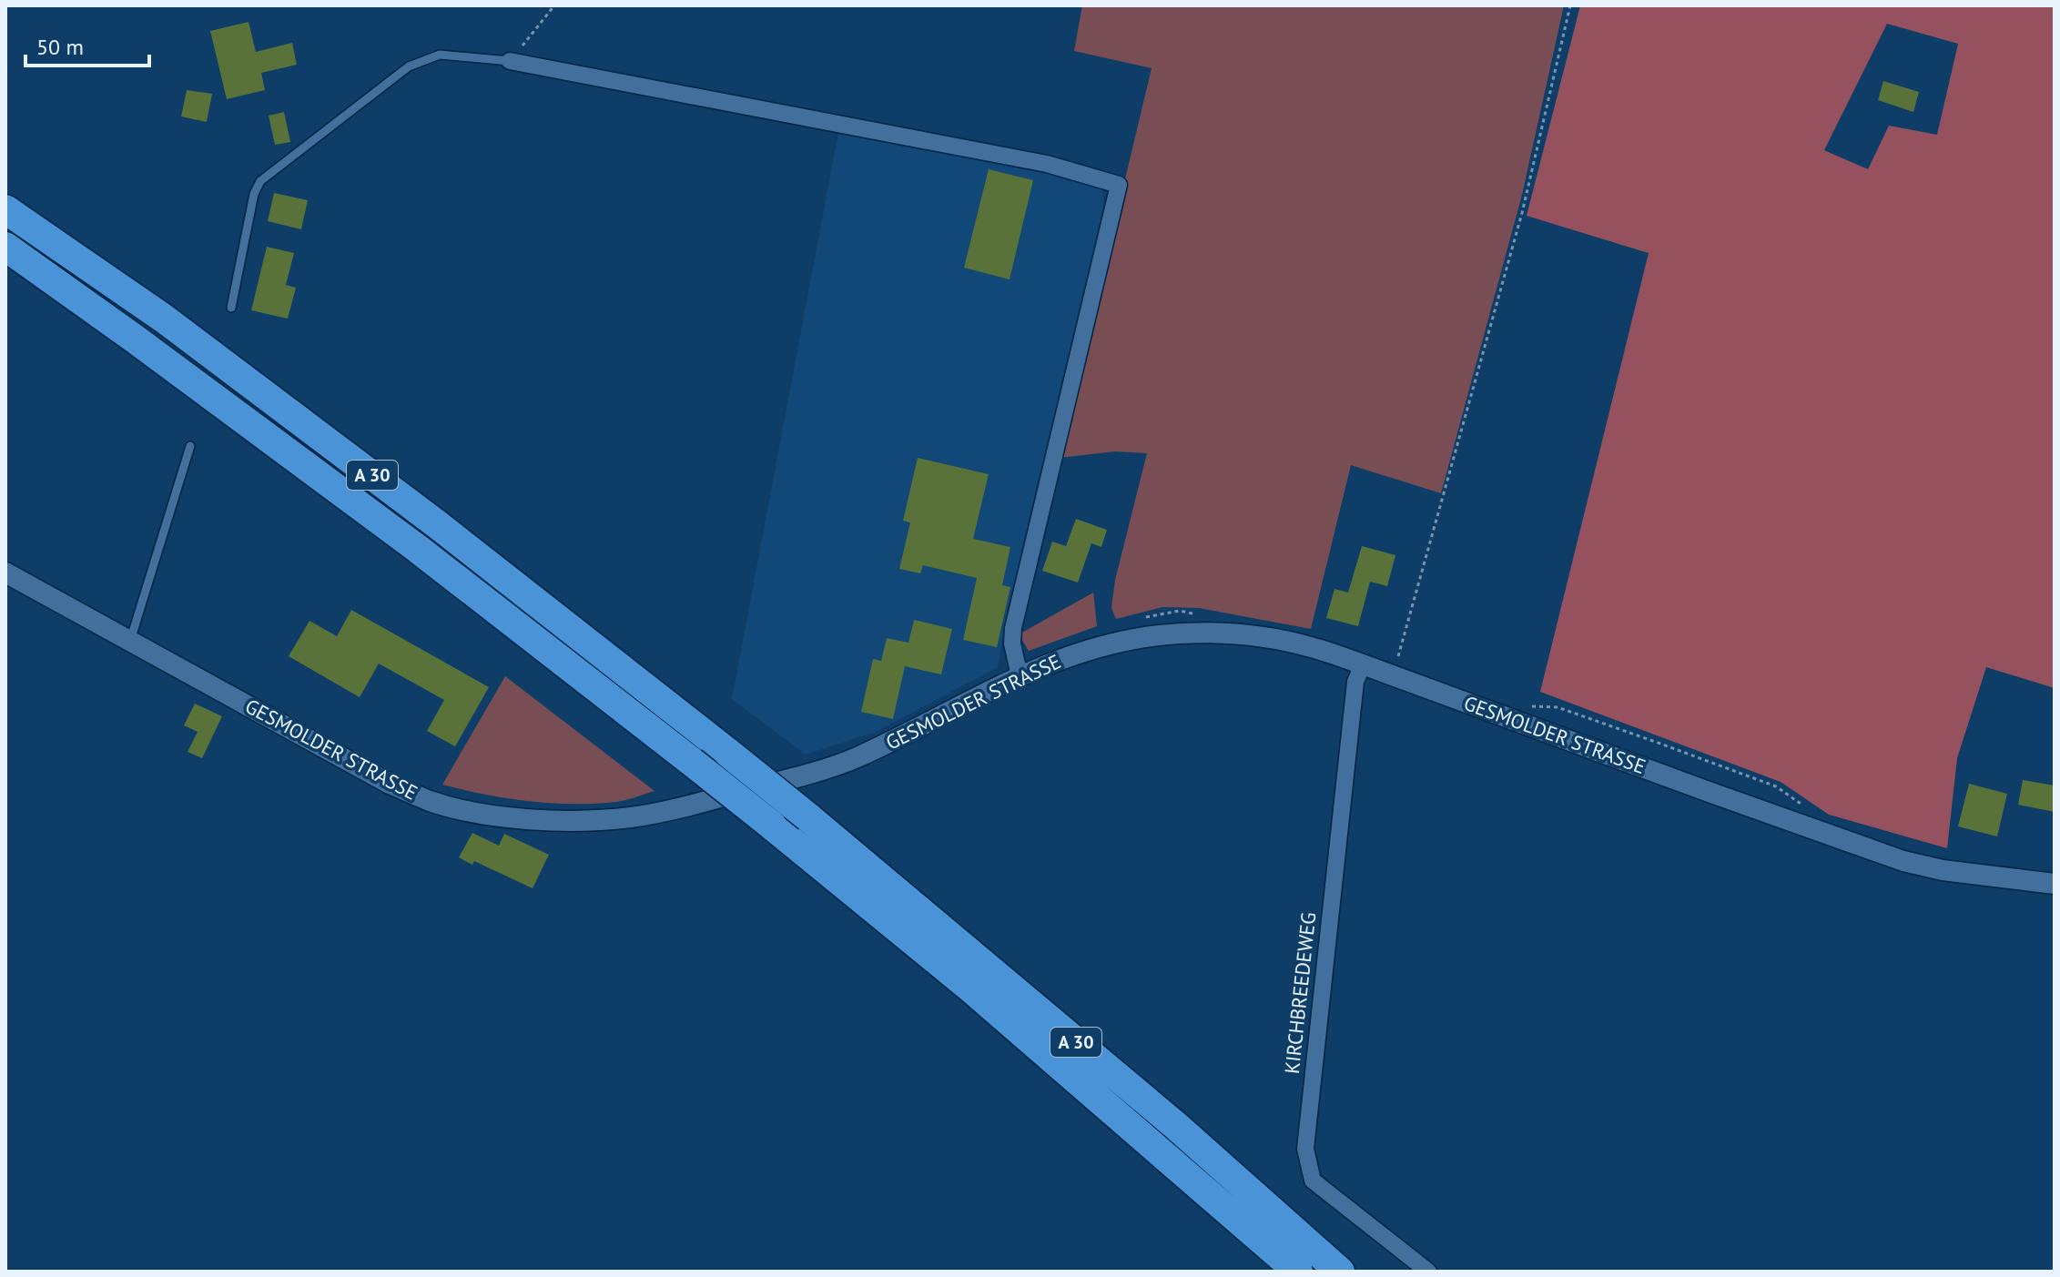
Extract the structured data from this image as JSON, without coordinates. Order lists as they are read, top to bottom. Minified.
{"streets":{"highway":["A 30"],"street":["GESMOLDER STRASSE","KIRCHBREEDEWEG"]},"crossings":[["GESMOLDER STRASSE","KIRCHBREEDEWEG"]],"scale_bar":"50 m"}
